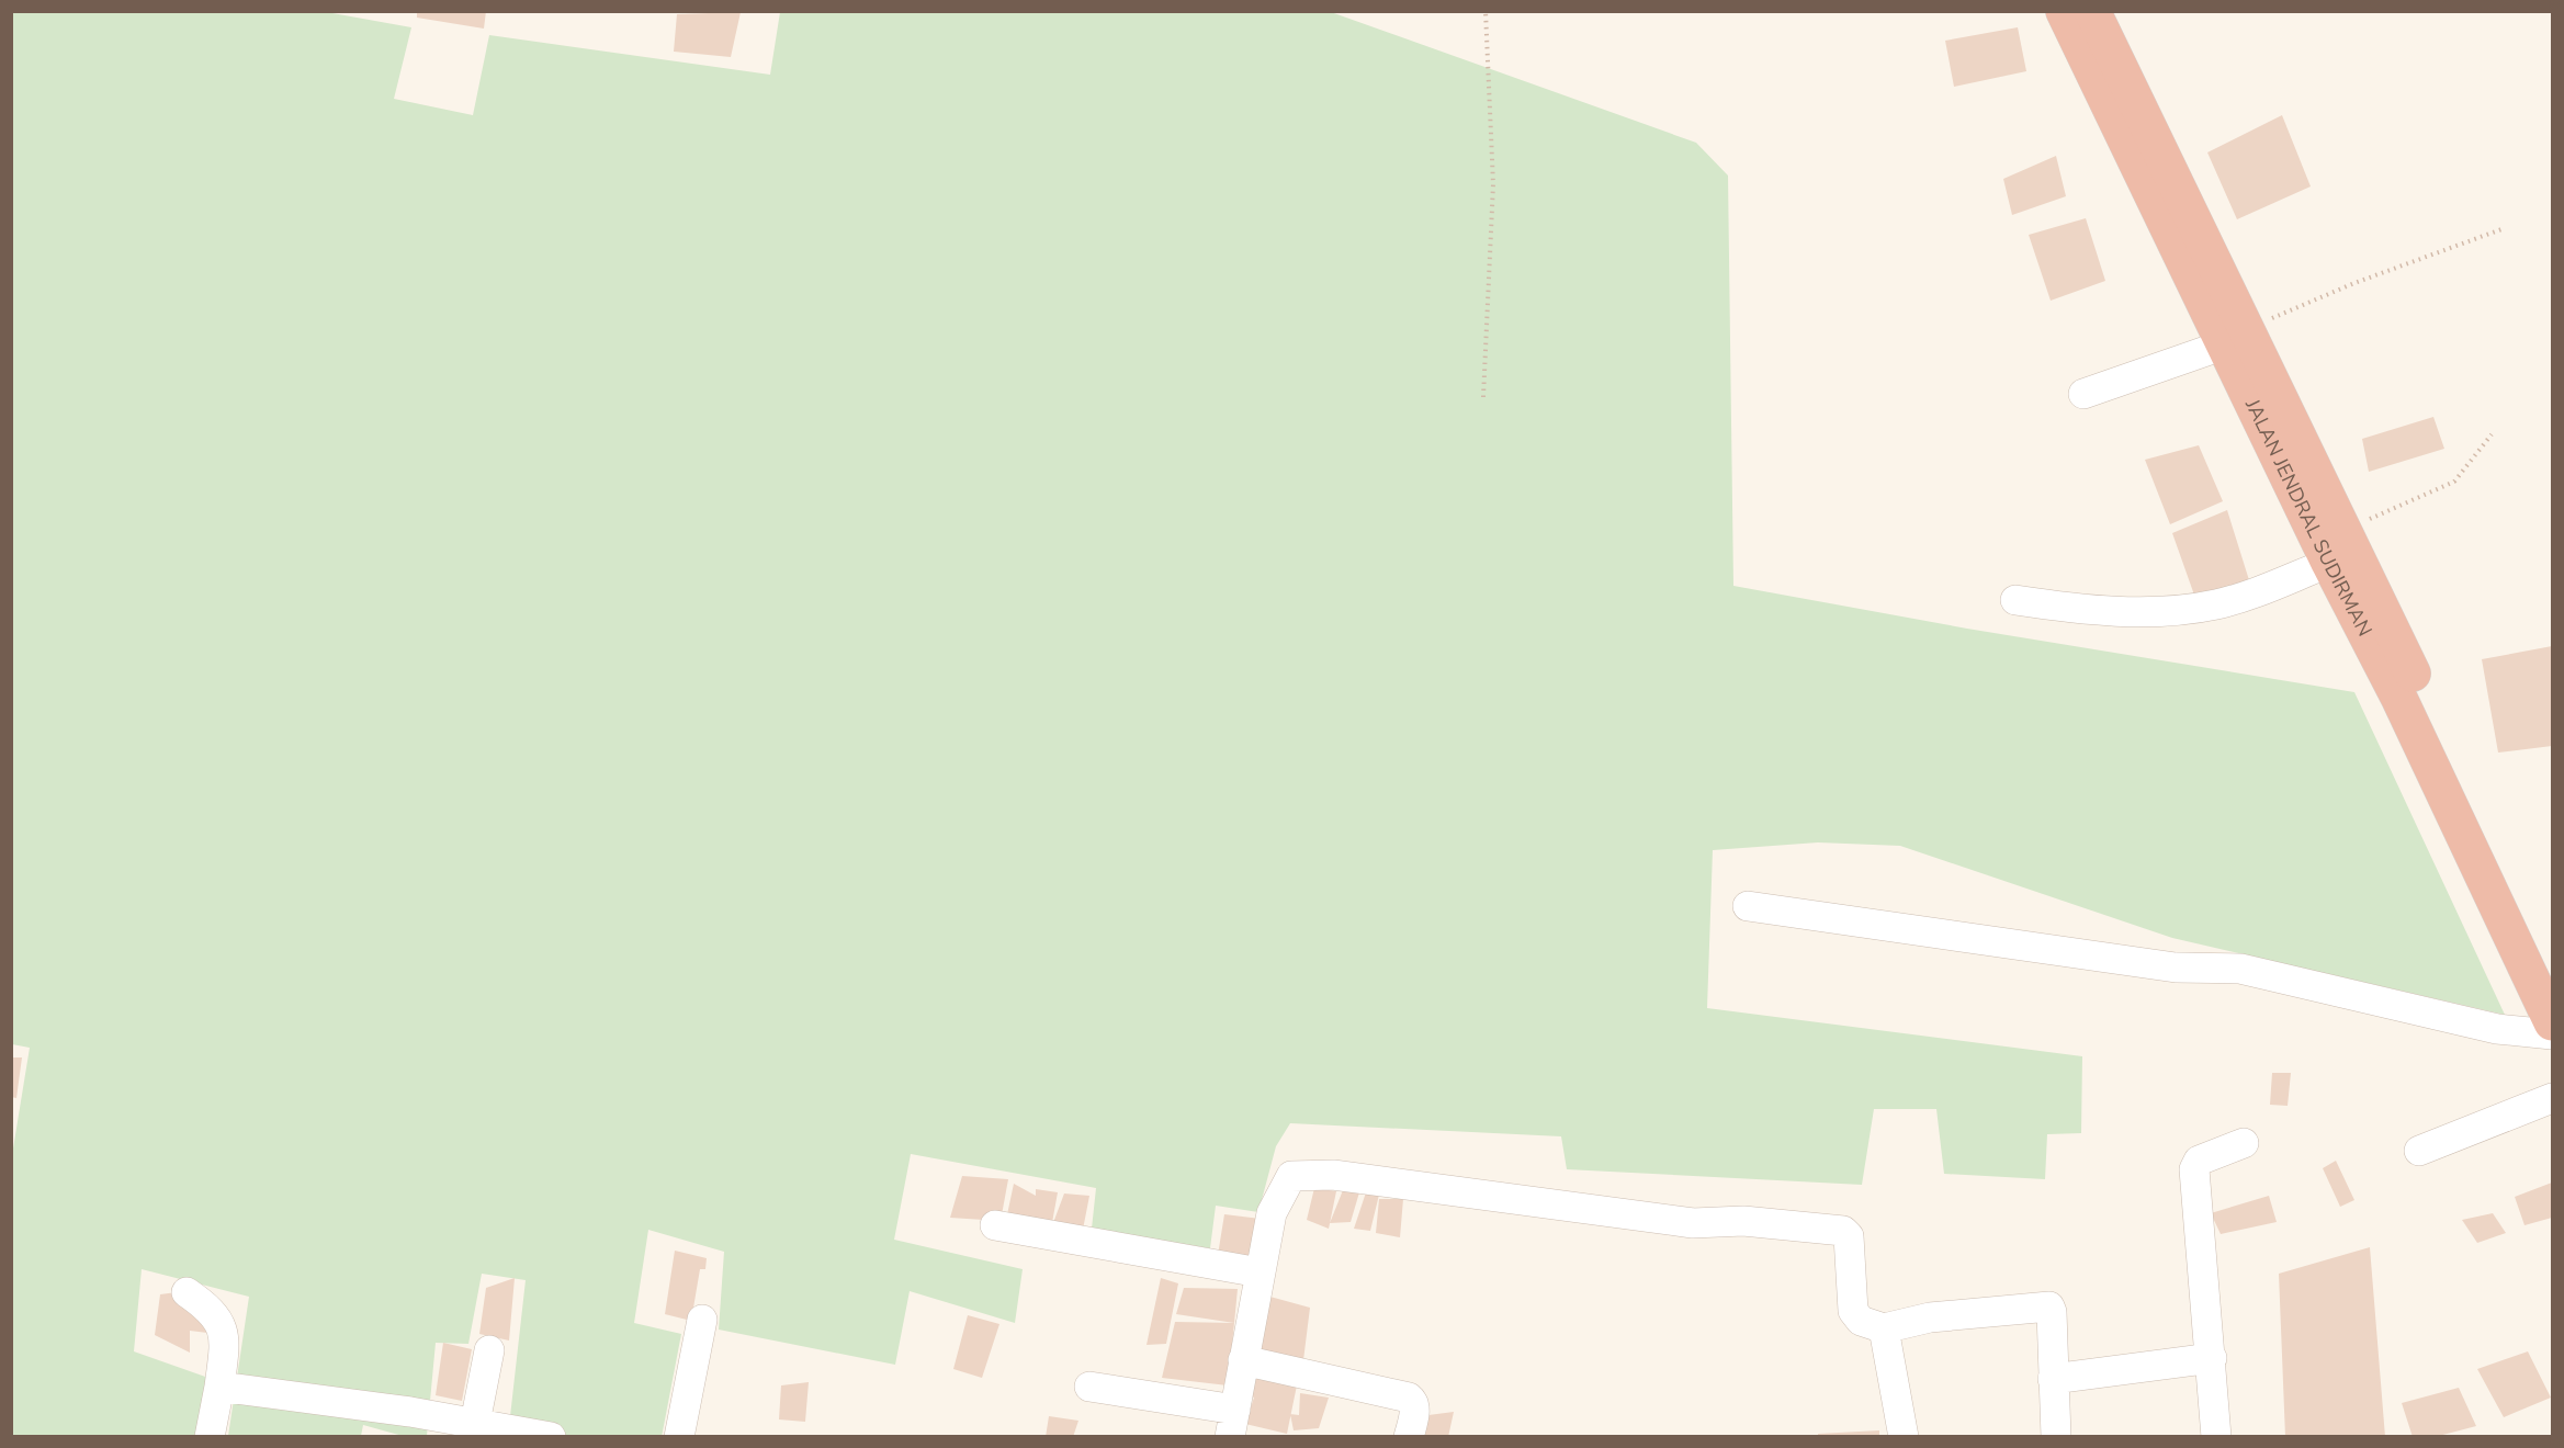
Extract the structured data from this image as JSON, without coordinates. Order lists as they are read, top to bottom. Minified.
{"streets":{"highway":["JALAN JENDRAL SUDIRMAN"]}}
